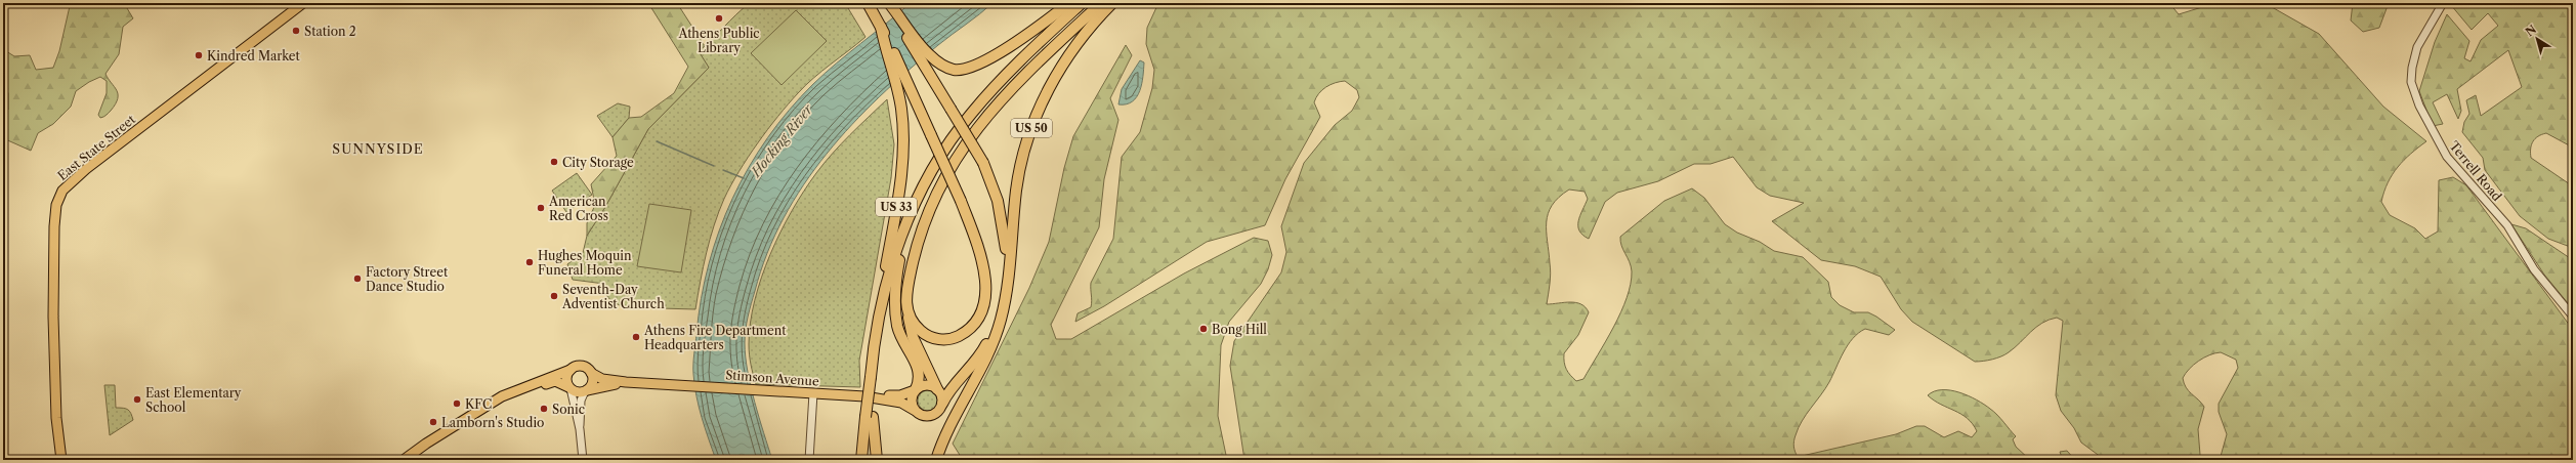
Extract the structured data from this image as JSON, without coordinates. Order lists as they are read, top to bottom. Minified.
{"streets":{"highway":["US 50","US 33"],"main road":["East State Street","Stimson Avenue"],"street":["Terrell Road"]},"districts":["SUNNYSIDE"],"water":["Hocking River"],"places":["Athens Public Library","Station 2","Kindred Market","City Storage","American Red Cross","Hughes Moquin Funeral Home","Factory Street Dance Studio","Seventh-Day Adventist Church","Bong Hill","Athens Fire Department Headquarters","East Elementary School","KFC","Sonic","Lamborn's Studio"],"north":"top left"}
